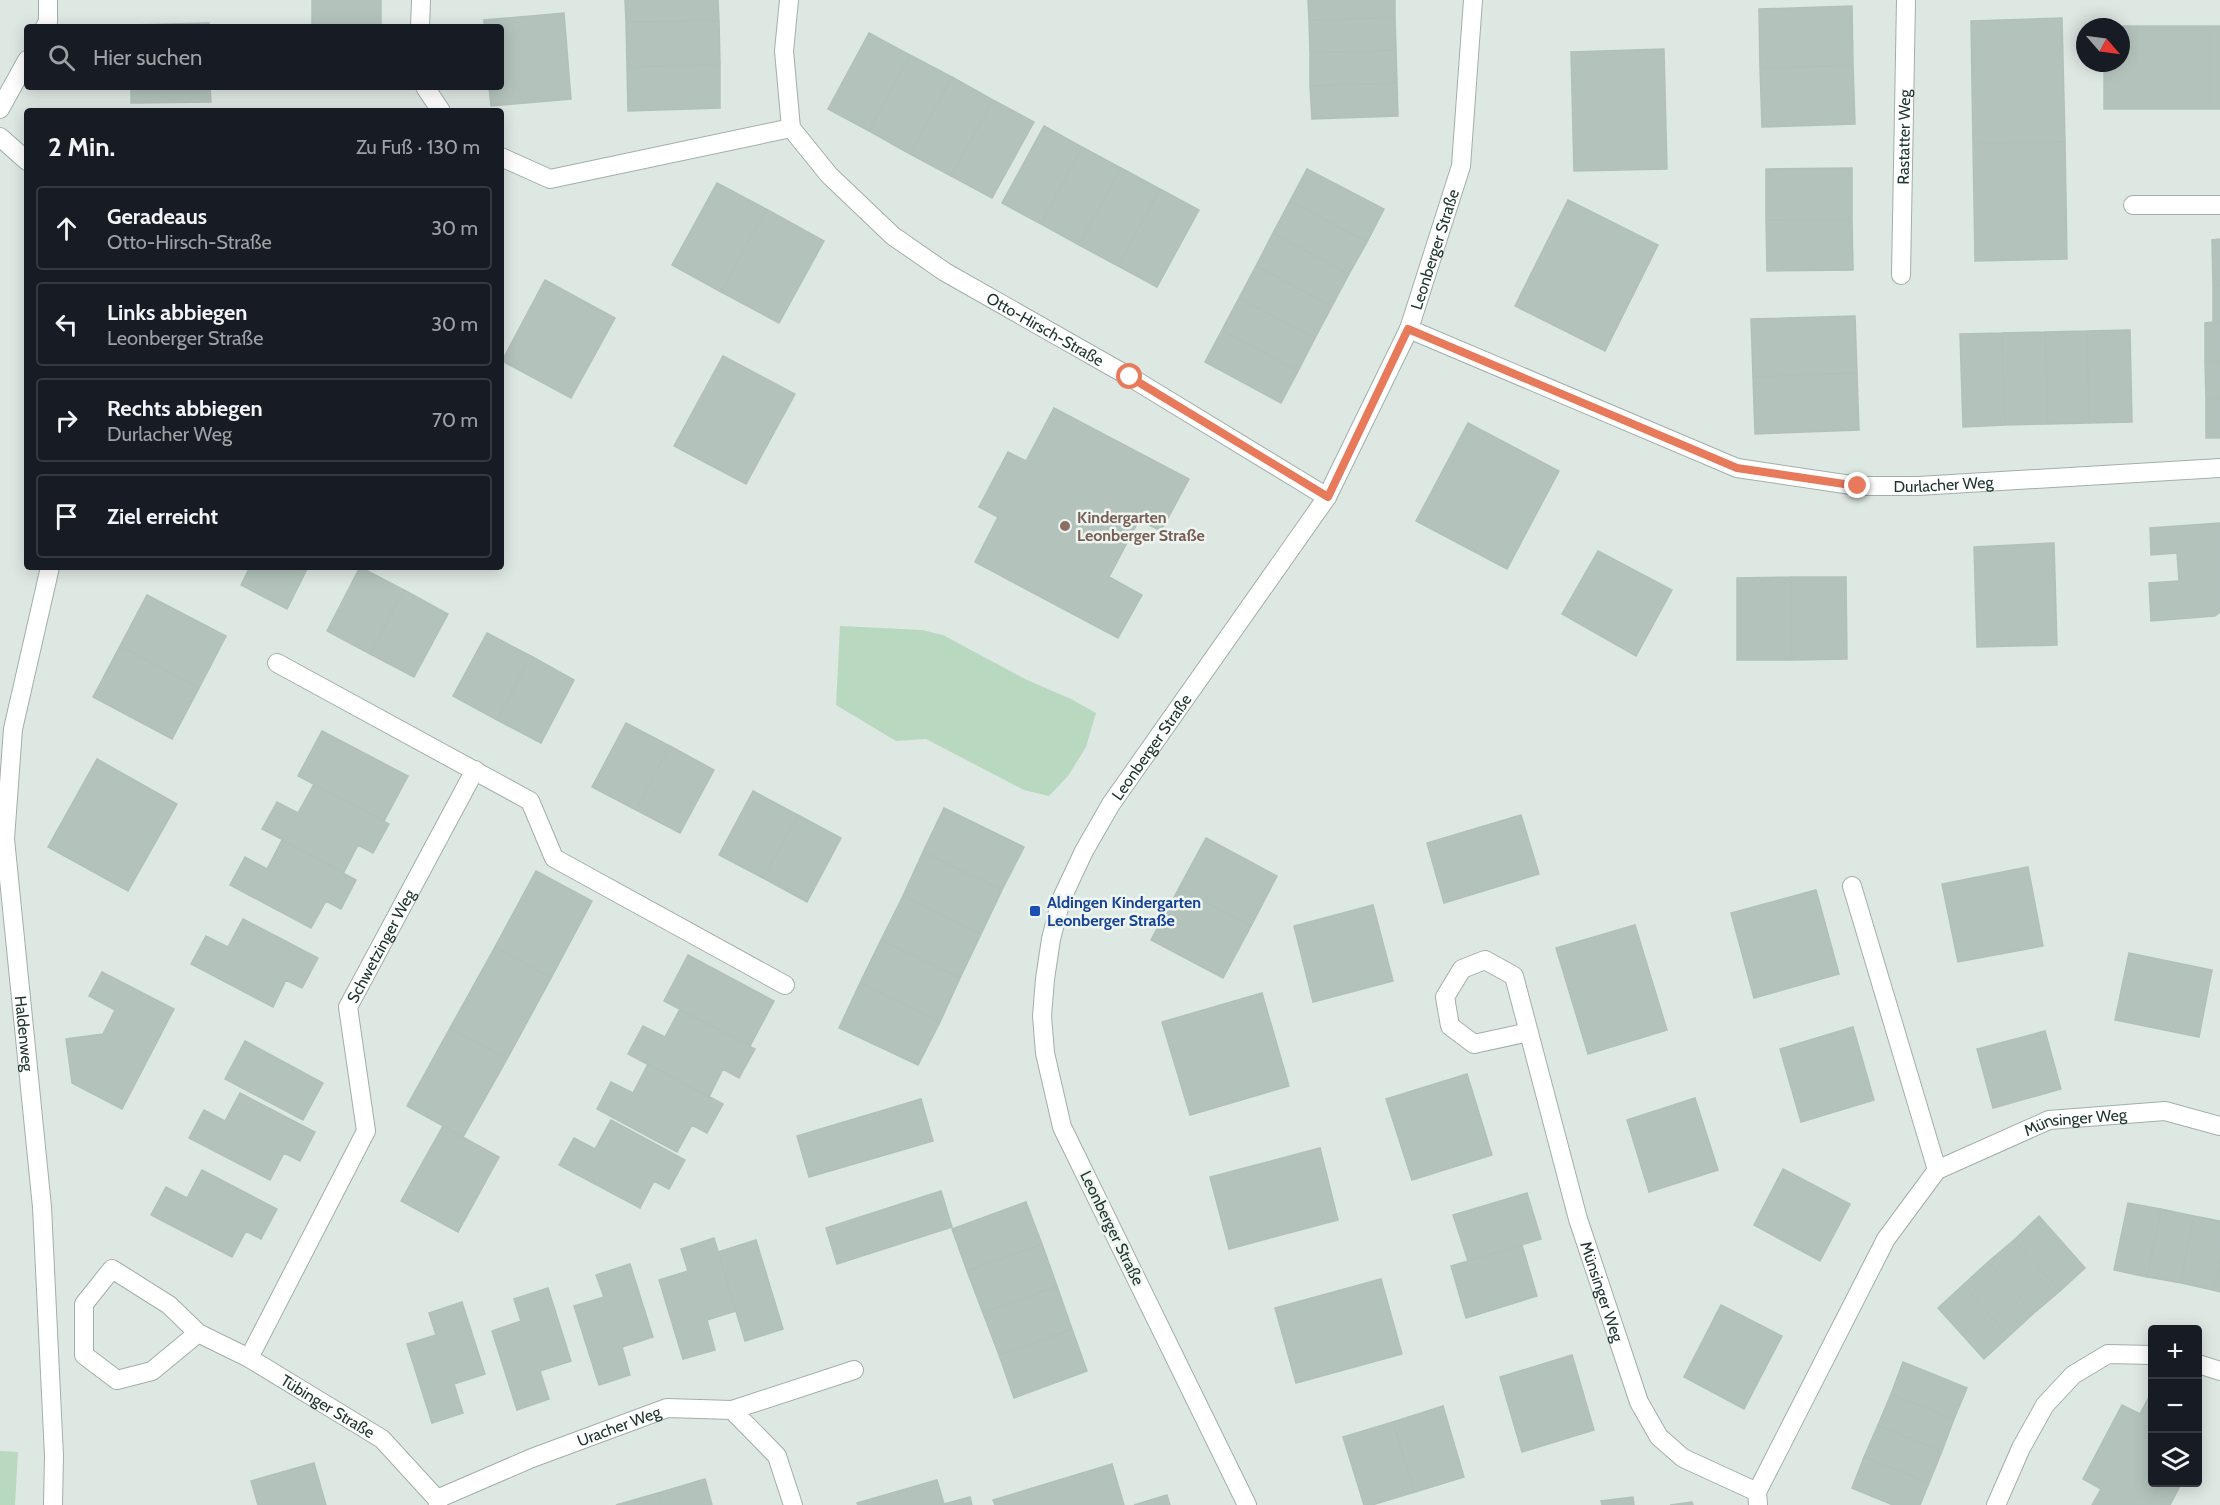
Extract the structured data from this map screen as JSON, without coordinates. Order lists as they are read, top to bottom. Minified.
{"streets":{"street":["Rastatter Weg","Leonberger Straße","Otto-Hirsch-Straße","Durlacher Weg","Schwetzinger Weg","Haldenweg","Münsinger Weg","Tübinger Straße","Uracher Weg"]},"crossings":[["Leonberger Straße","Otto-Hirsch-Straße"],["Leonberger Straße","Durlacher Weg"],["Schwetzinger Weg","Tübinger Straße"],["Tübinger Straße","Uracher Weg"]],"places":{"other":["Kindergarten Leonberger Straße"],"transit":["Aldingen Kindergarten Leonberger Straße"]},"north":"bottom right","page":{"search":"Hier suchen","heading":["2 Min.","Zu Fuß · 130 m"],"list":[["Geradeaus","Otto-Hirsch-Straße","30 m"],["Links abbiegen","Leonberger Straße","30 m"],["Rechts abbiegen","Durlacher Weg","70 m"],"Ziel erreicht"],"map_buttons":["+","−"]}}
